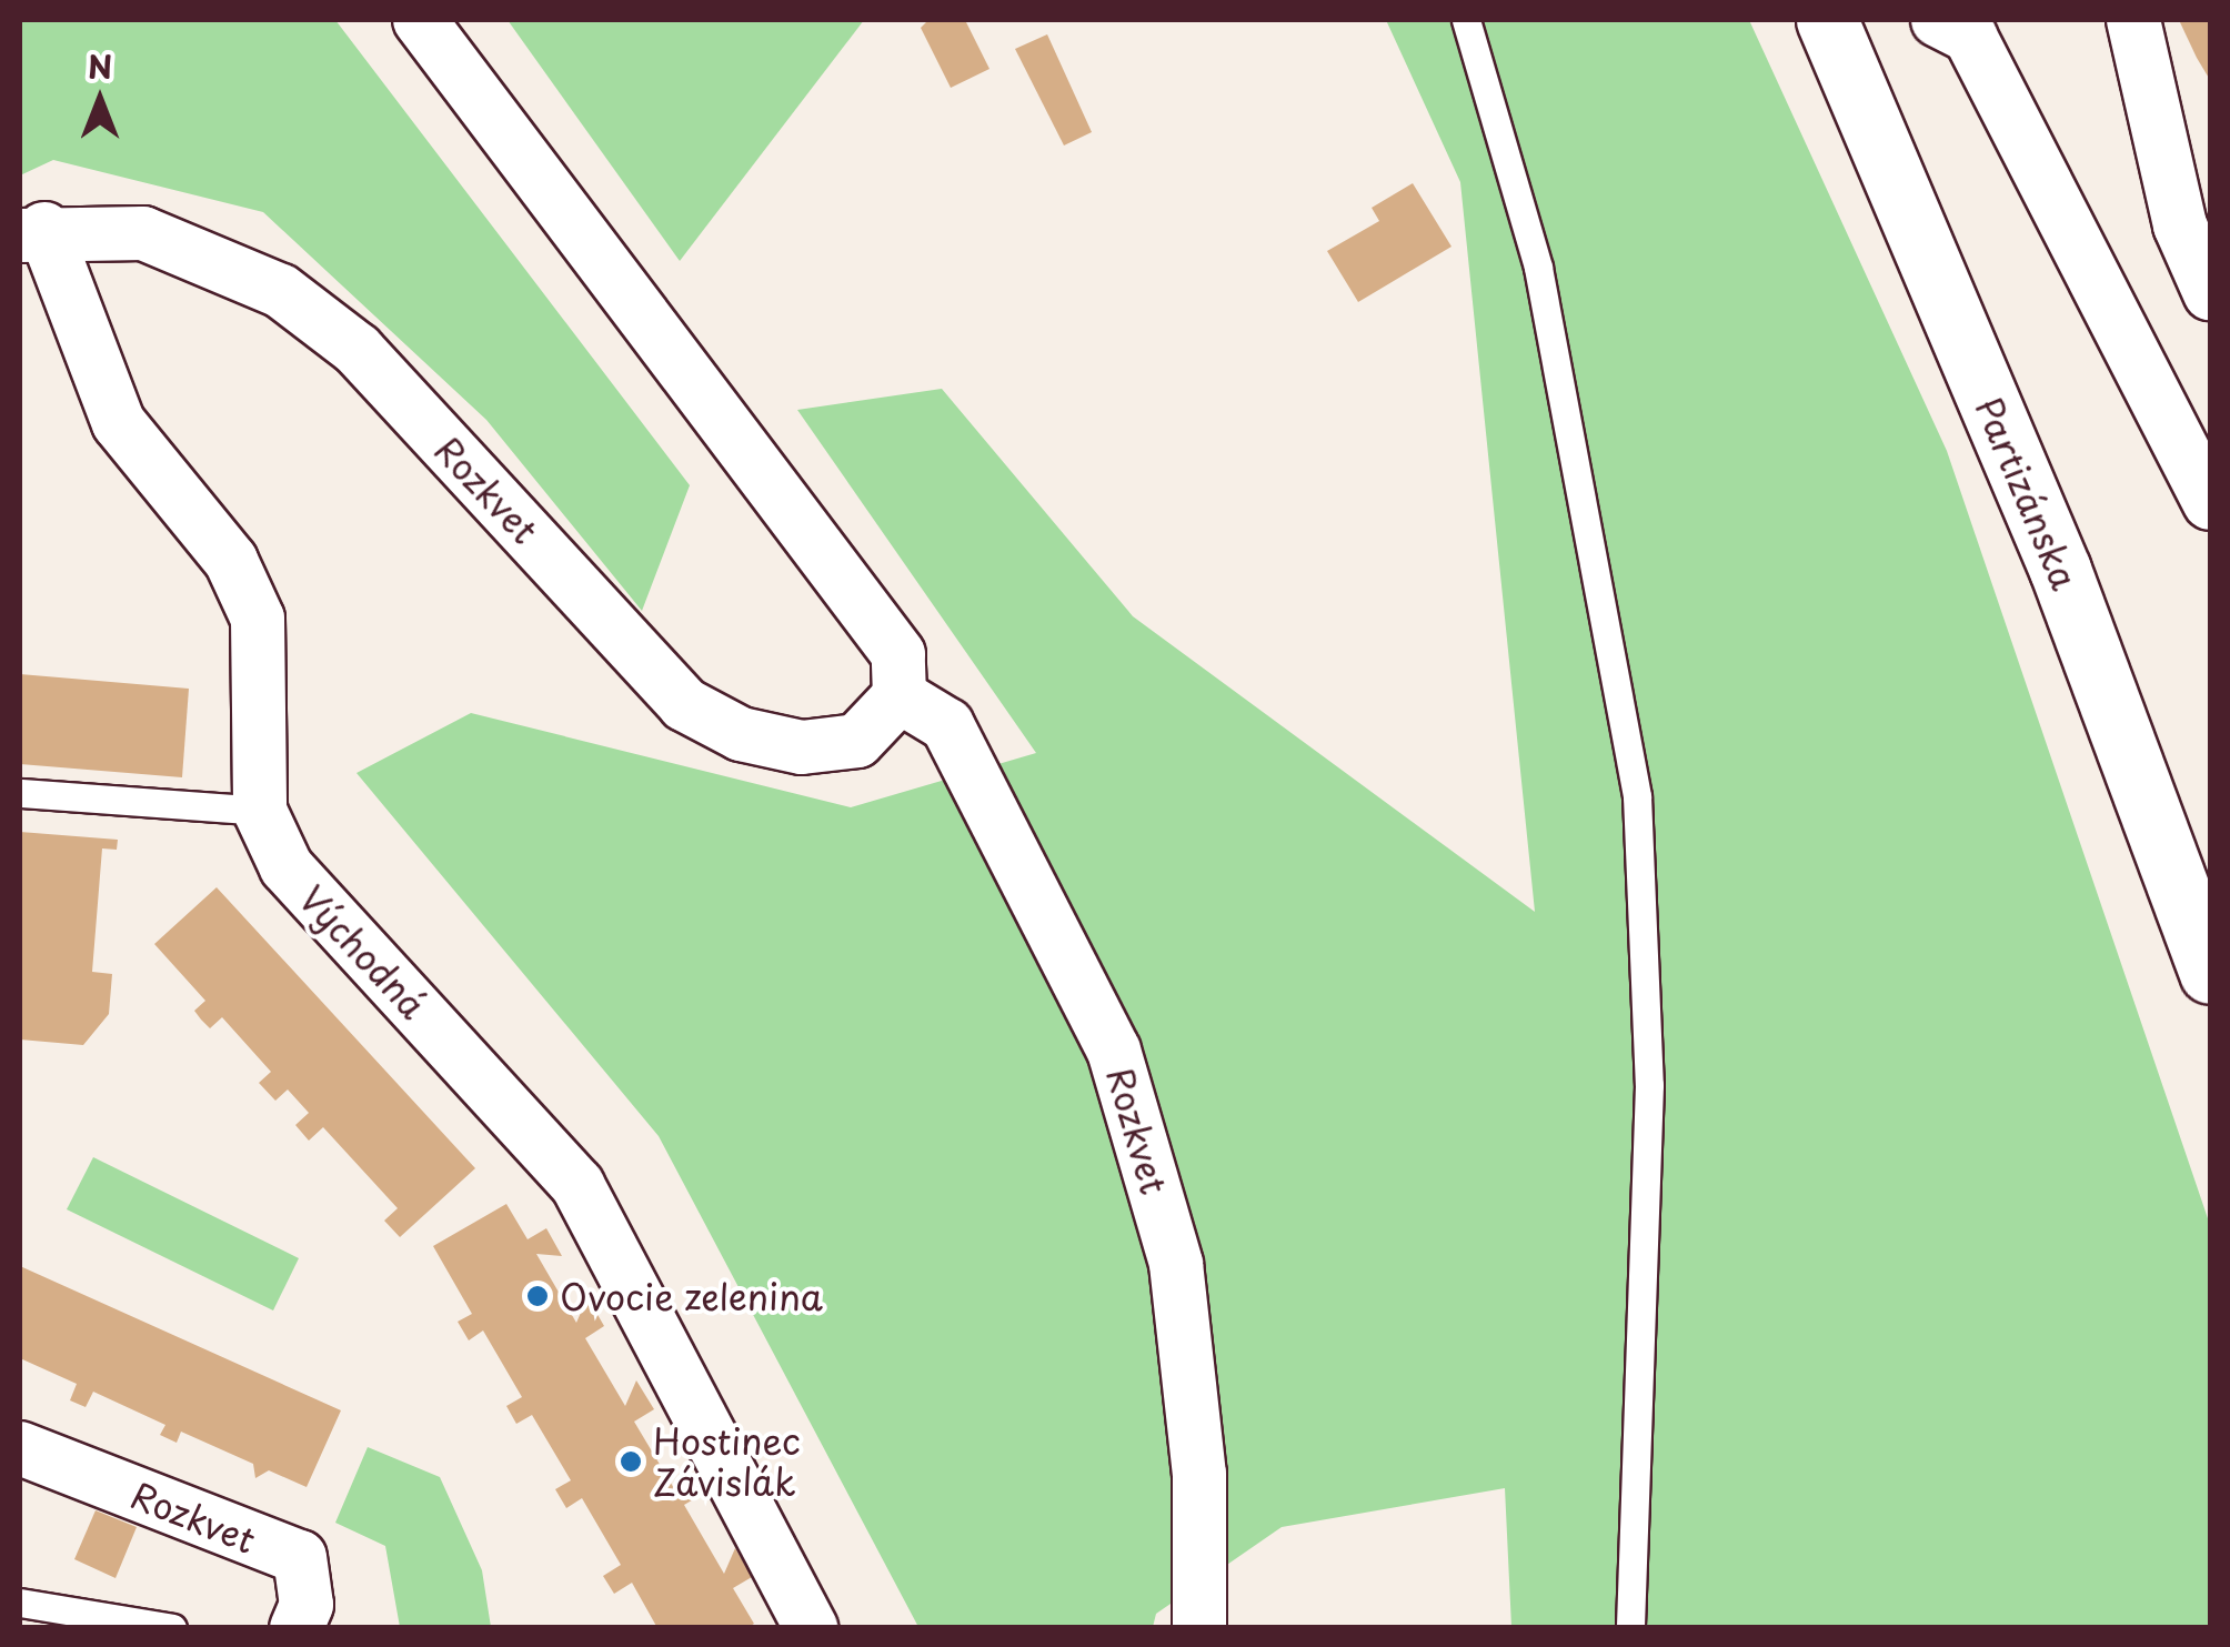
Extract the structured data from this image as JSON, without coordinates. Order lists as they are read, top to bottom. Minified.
{"streets":{"main road":["Partizánska"],"street":["Rozkvet","Východná"]},"crossings":[["Rozkvet","Východná"]],"places":["Ovocie zelenina","Hostinec Závislák"],"north":"top"}
